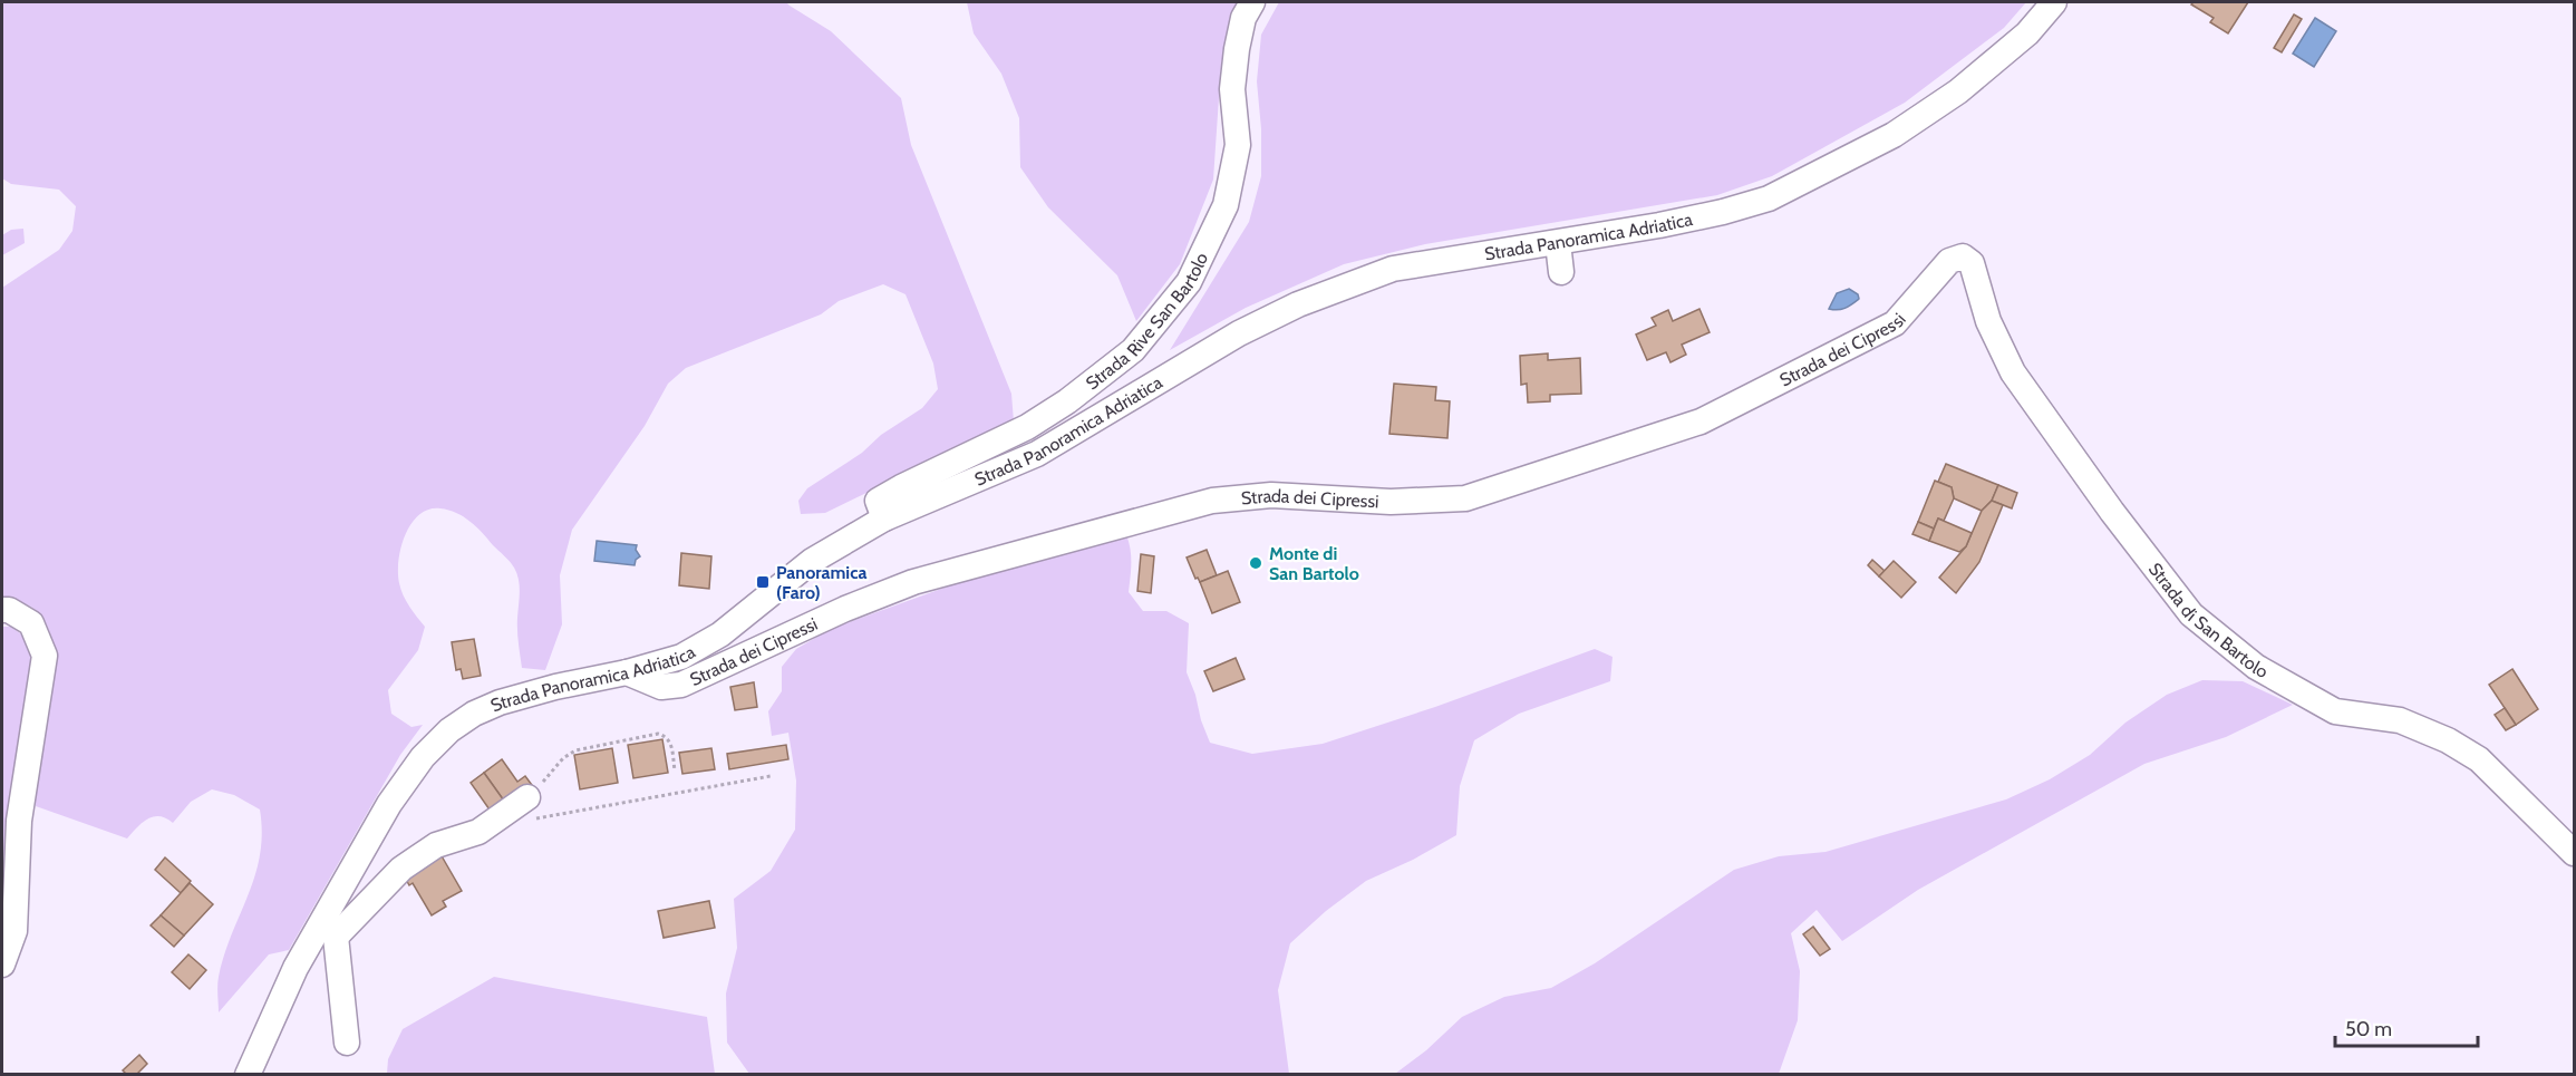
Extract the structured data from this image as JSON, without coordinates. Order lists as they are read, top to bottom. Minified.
{"streets":{"street":["Strada Panoramica Adriatica","Strada Rive San Bartolo","Strada dei Cipressi","Strada di San Bartolo"]},"crossings":[["Strada Panoramica Adriatica","Strada Rive San Bartolo"],["Strada Panoramica Adriatica","Strada dei Cipressi"],["Strada dei Cipressi","Strada di San Bartolo"]],"places":{"other":["Monte di San Bartolo"],"transit":["Panoramica (Faro)"]},"scale_bar":"50 m"}
